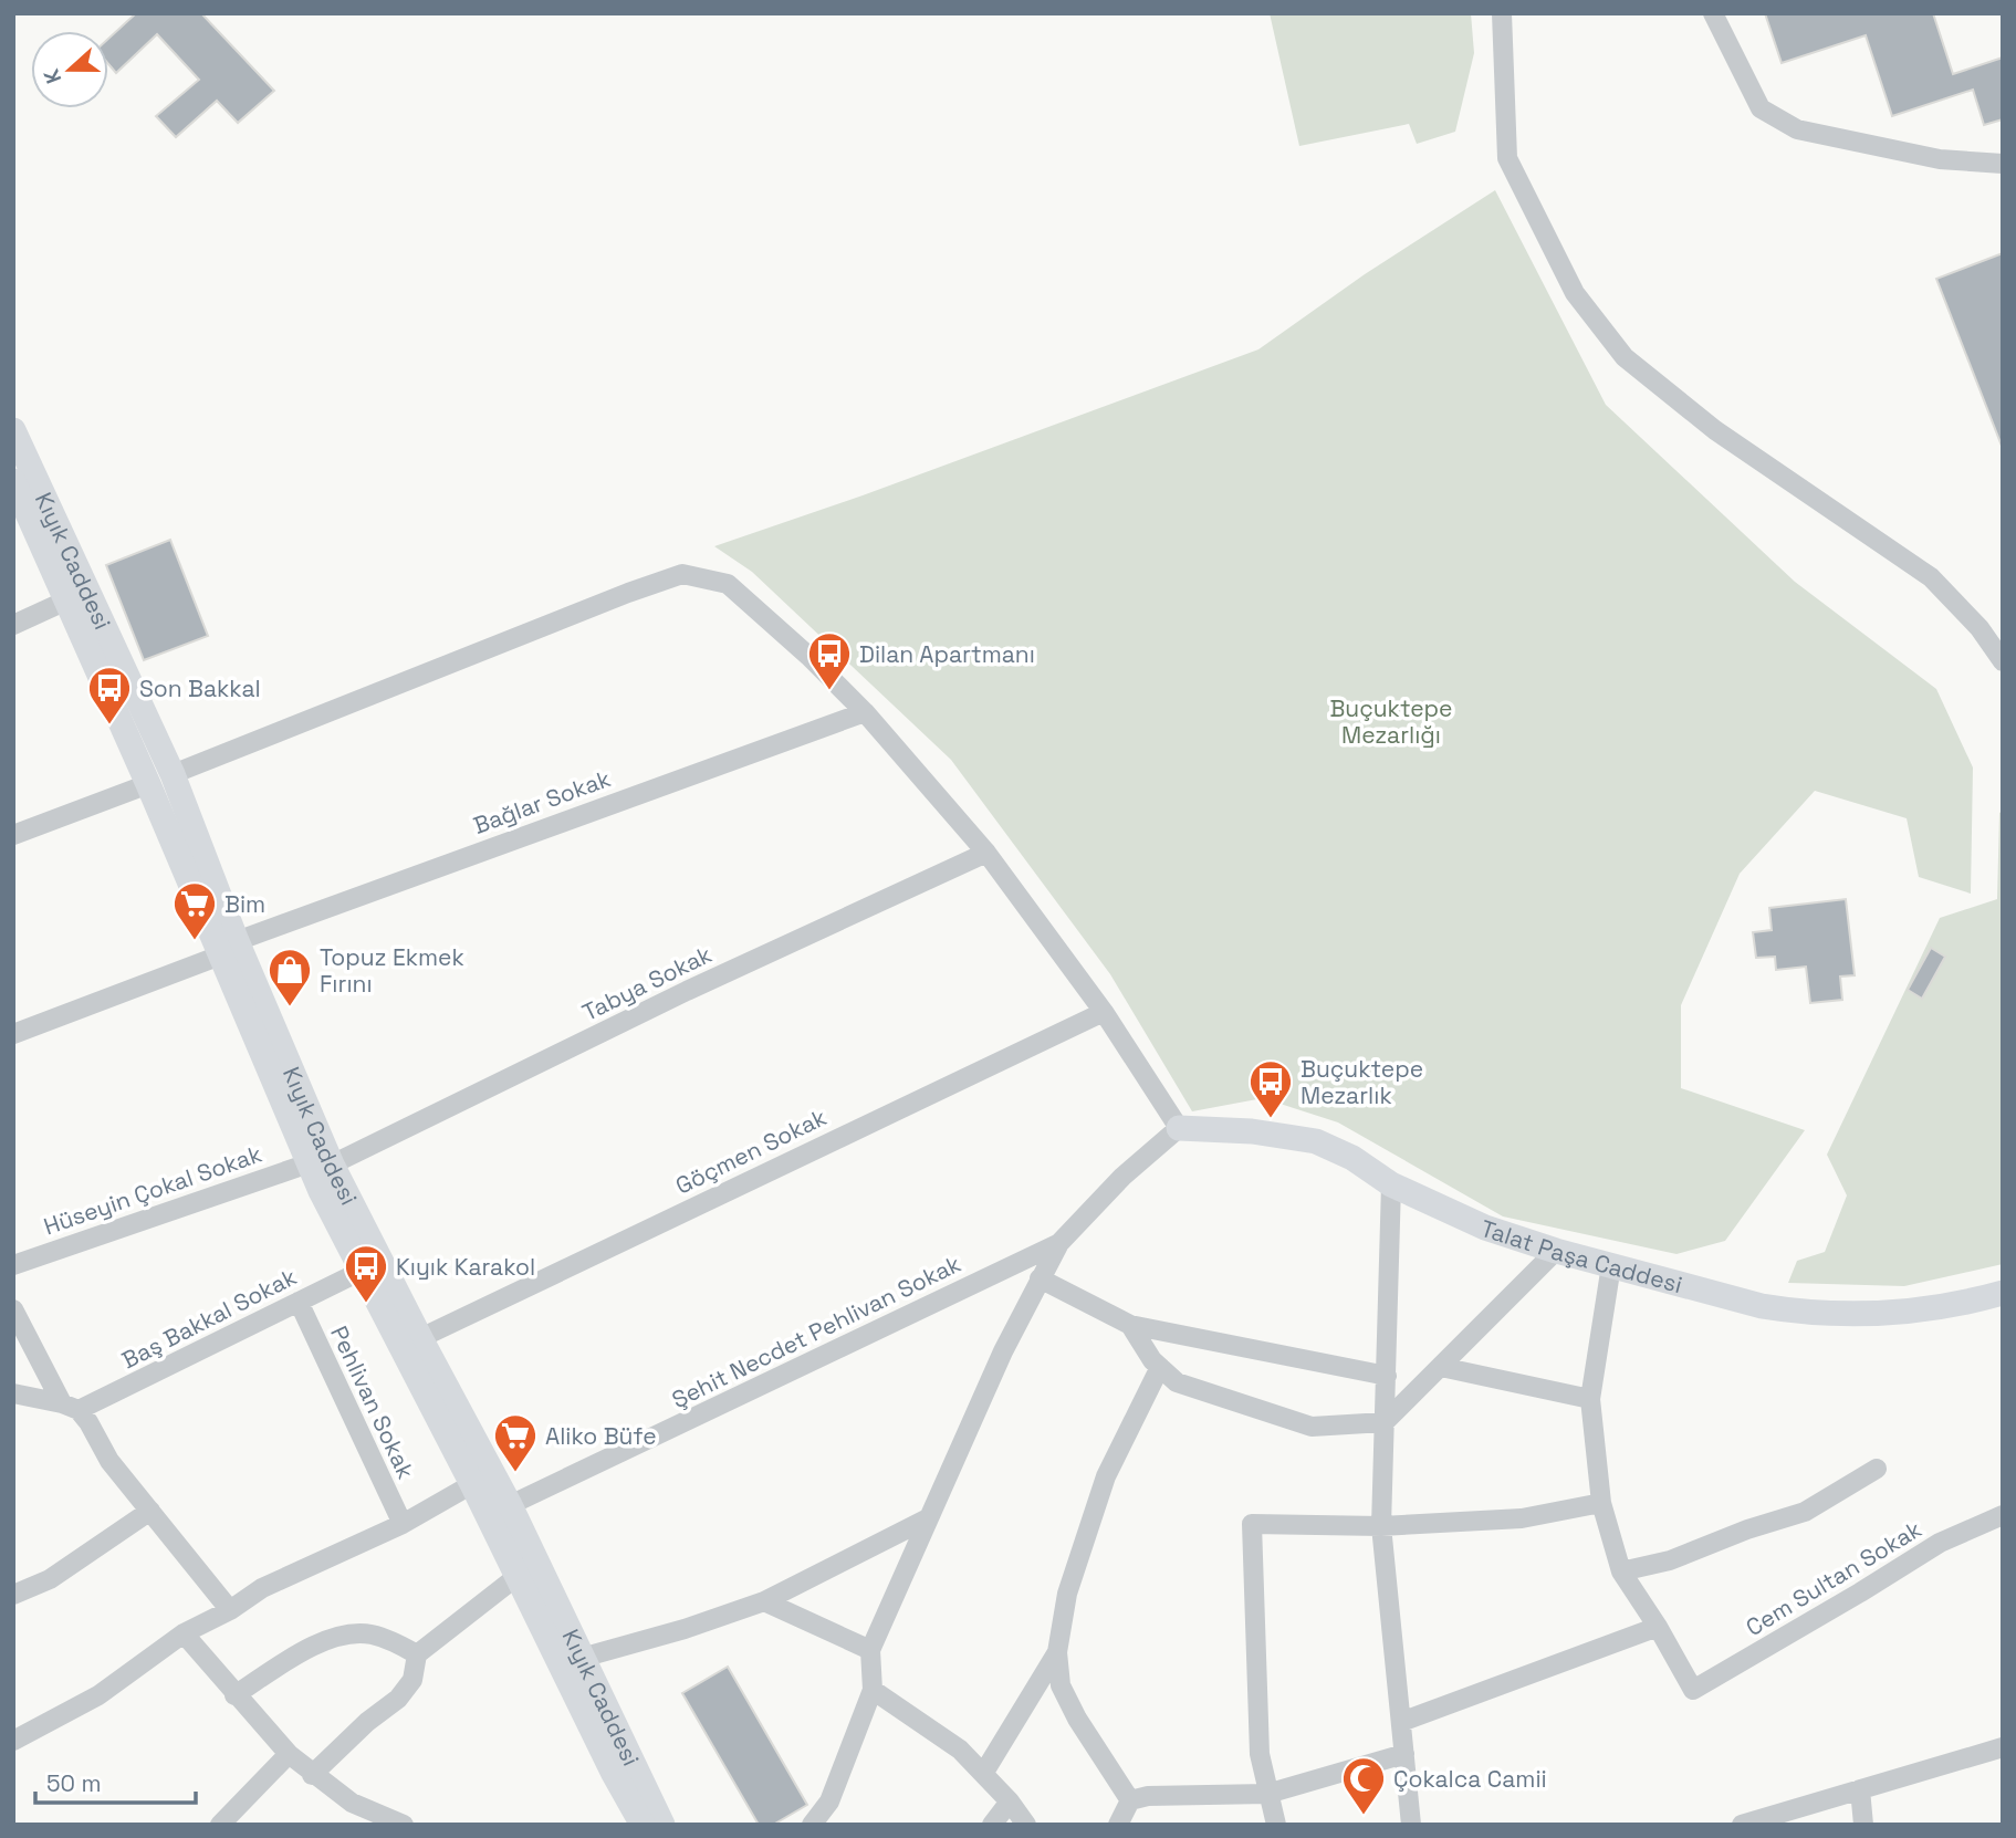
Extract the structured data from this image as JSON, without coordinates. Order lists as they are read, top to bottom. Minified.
{"streets":{"main road":["Kıyık Caddesi","Talat Paşa Caddesi"],"street":["Bağlar Sokak","Tabya Sokak","Göçmen Sokak","Hüseyin Çokal Sokak","Baş Bakkal Sokak","Şehit Necdet Pehlivan Sokak","Pehlivan Sokak","Cem Sultan Sokak"]},"crossings":[["Kıyık Caddesi","Bağlar Sokak"],["Kıyık Caddesi","Tabya Sokak"],["Kıyık Caddesi","Göçmen Sokak"],["Kıyık Caddesi","Hüseyin Çokal Sokak"],["Kıyık Caddesi","Baş Bakkal Sokak"],["Kıyık Caddesi","Şehit Necdet Pehlivan Sokak"],["Tabya Sokak","Hüseyin Çokal Sokak"],["Baş Bakkal Sokak","Pehlivan Sokak"]],"parks":["Buçuktepe Mezarlığı"],"places":{"bus stop":["Dilan Apartmanı","Son Bakkal","Buçuktepe Mezarlık","Kıyık Karakol"],"supermarket":["Bim","Aliko Büfe"],"shop":["Topuz Ekmek Fırını"],"mosque":["Çokalca Camii"]},"scale_bar":"50 m","north":"left"}
